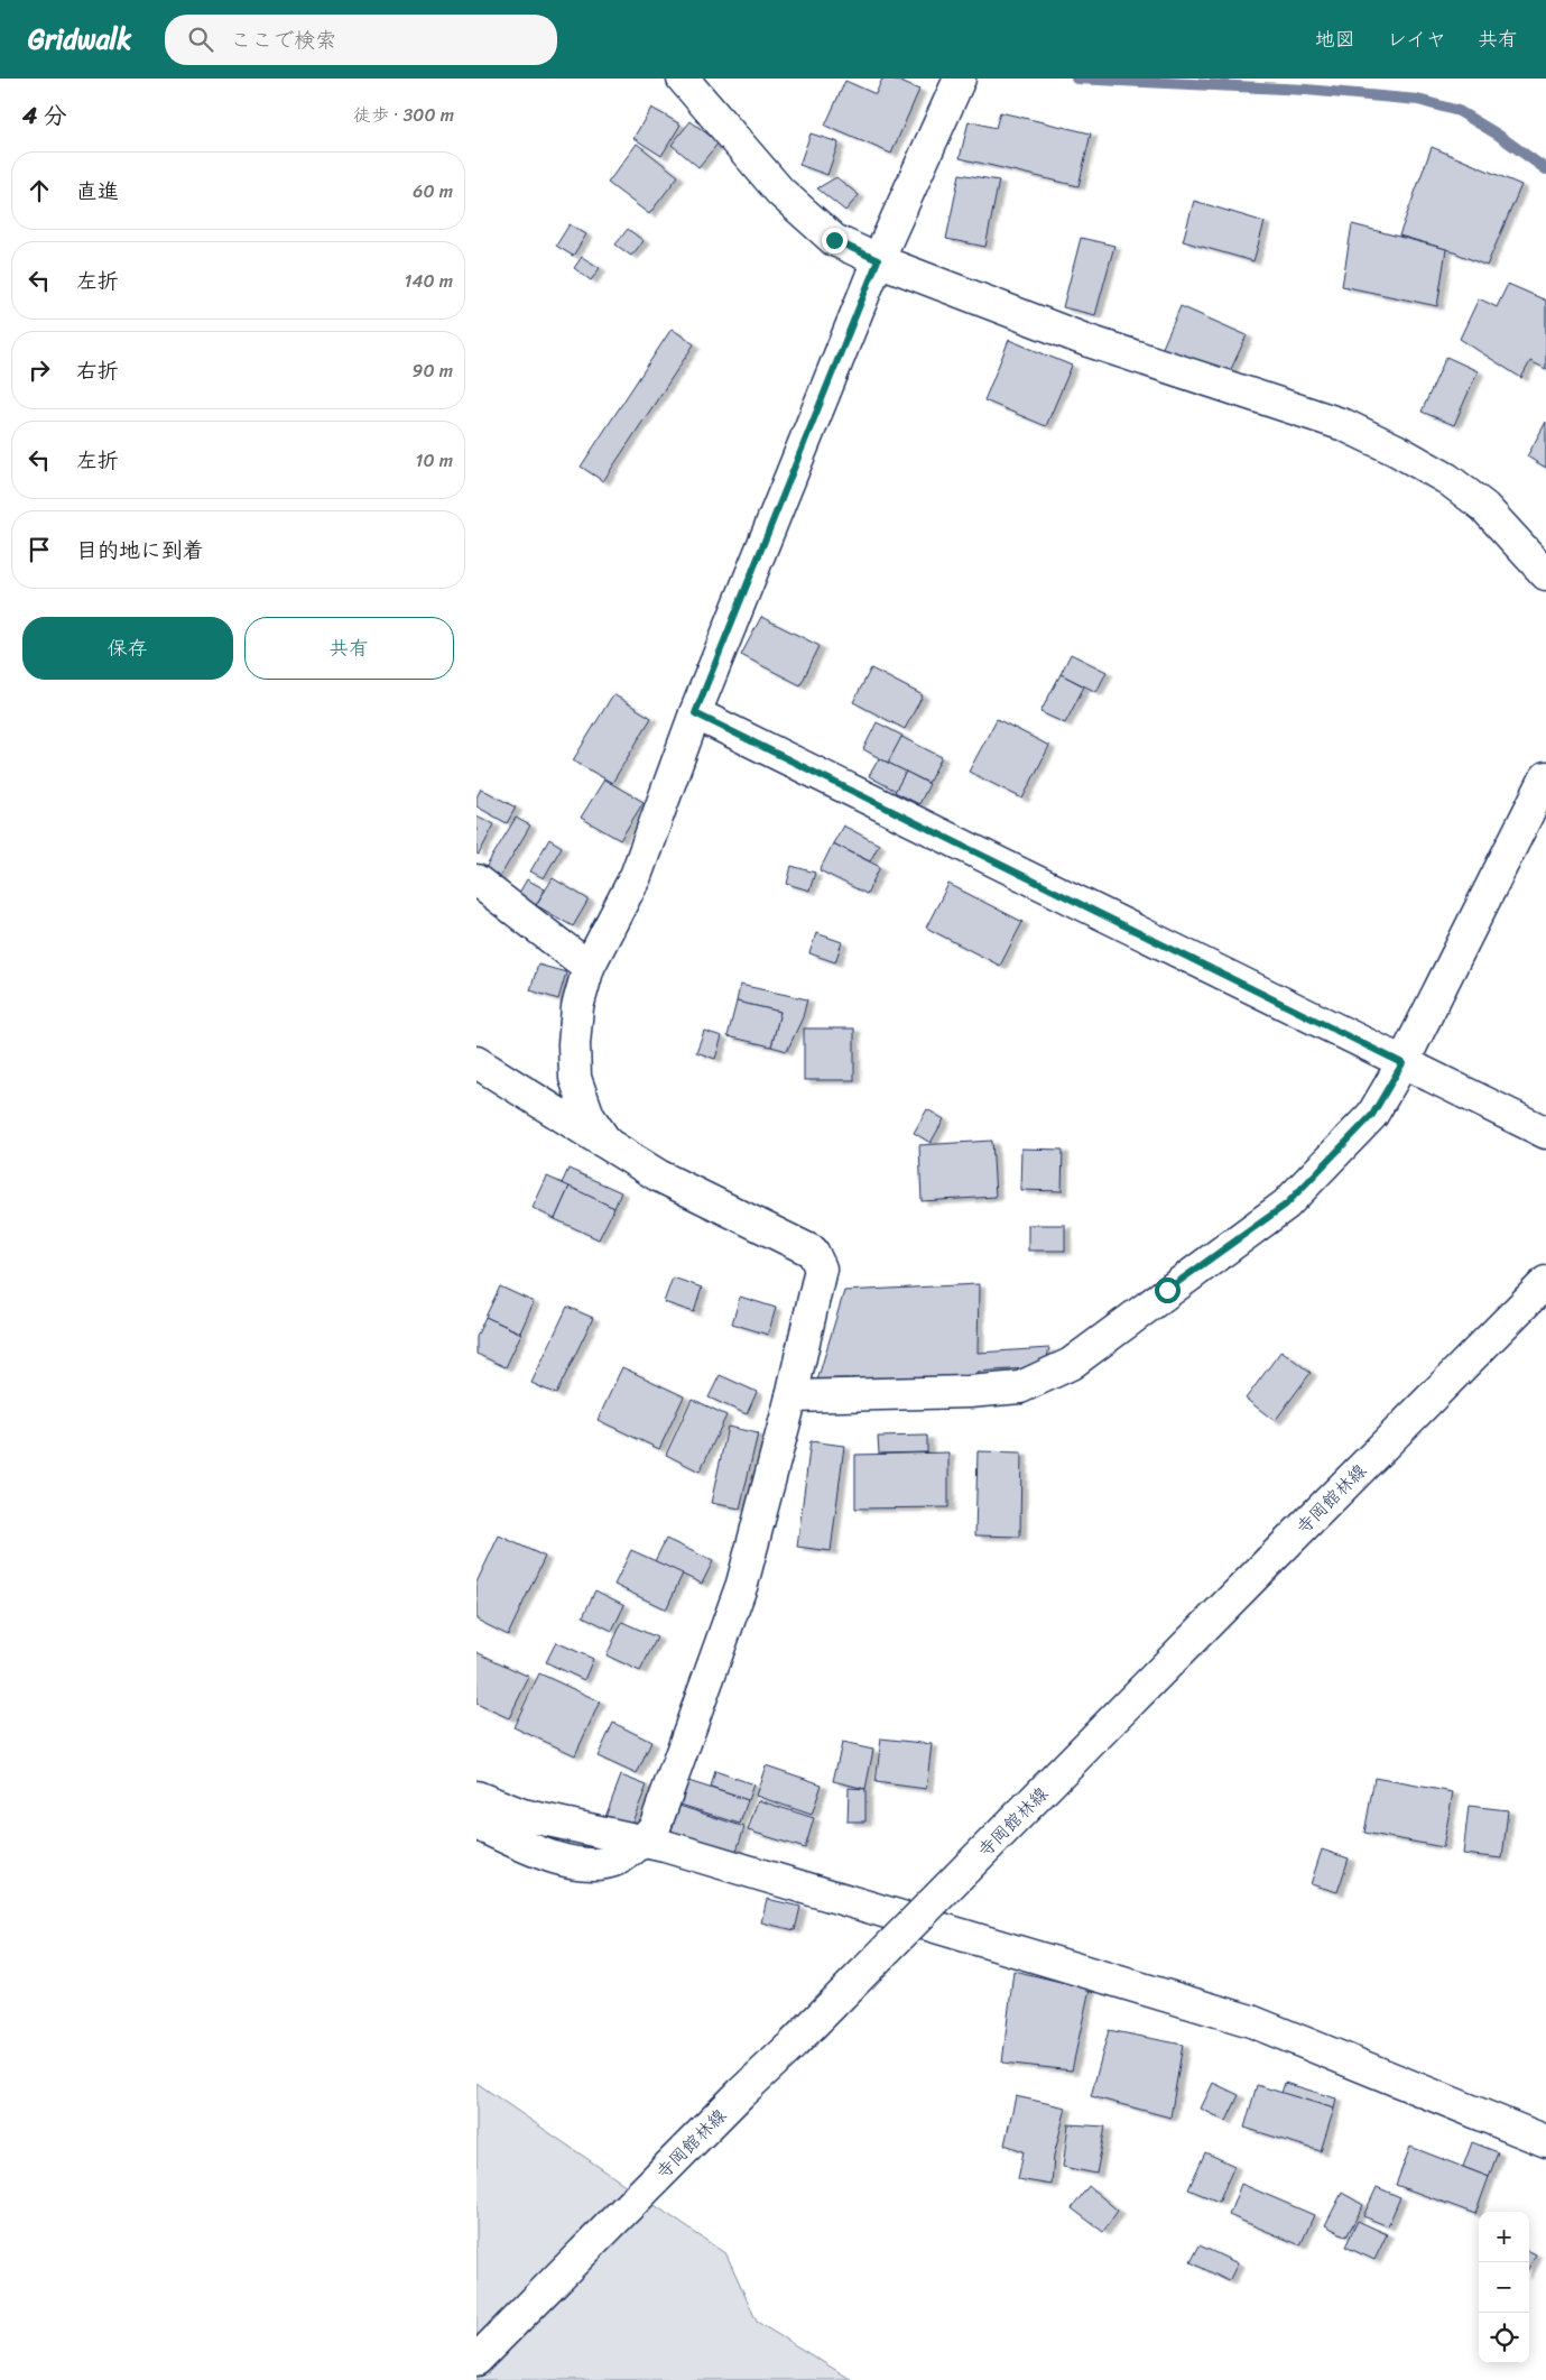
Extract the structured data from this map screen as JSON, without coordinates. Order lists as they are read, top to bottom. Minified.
{"streets":{"street":["寺岡館林線"]},"page":{"header":"Gridwalk","search":"ここで検索","nav":["地図","レイヤ","共有"],"heading":["4 分","徒歩 · 300 m"],"list":[["直進","60 m"],["左折","140 m"],["右折","90 m"],["左折","10 m"],"目的地に到着"],"buttons":["保存","共有"],"map_buttons":["+","−"]}}
